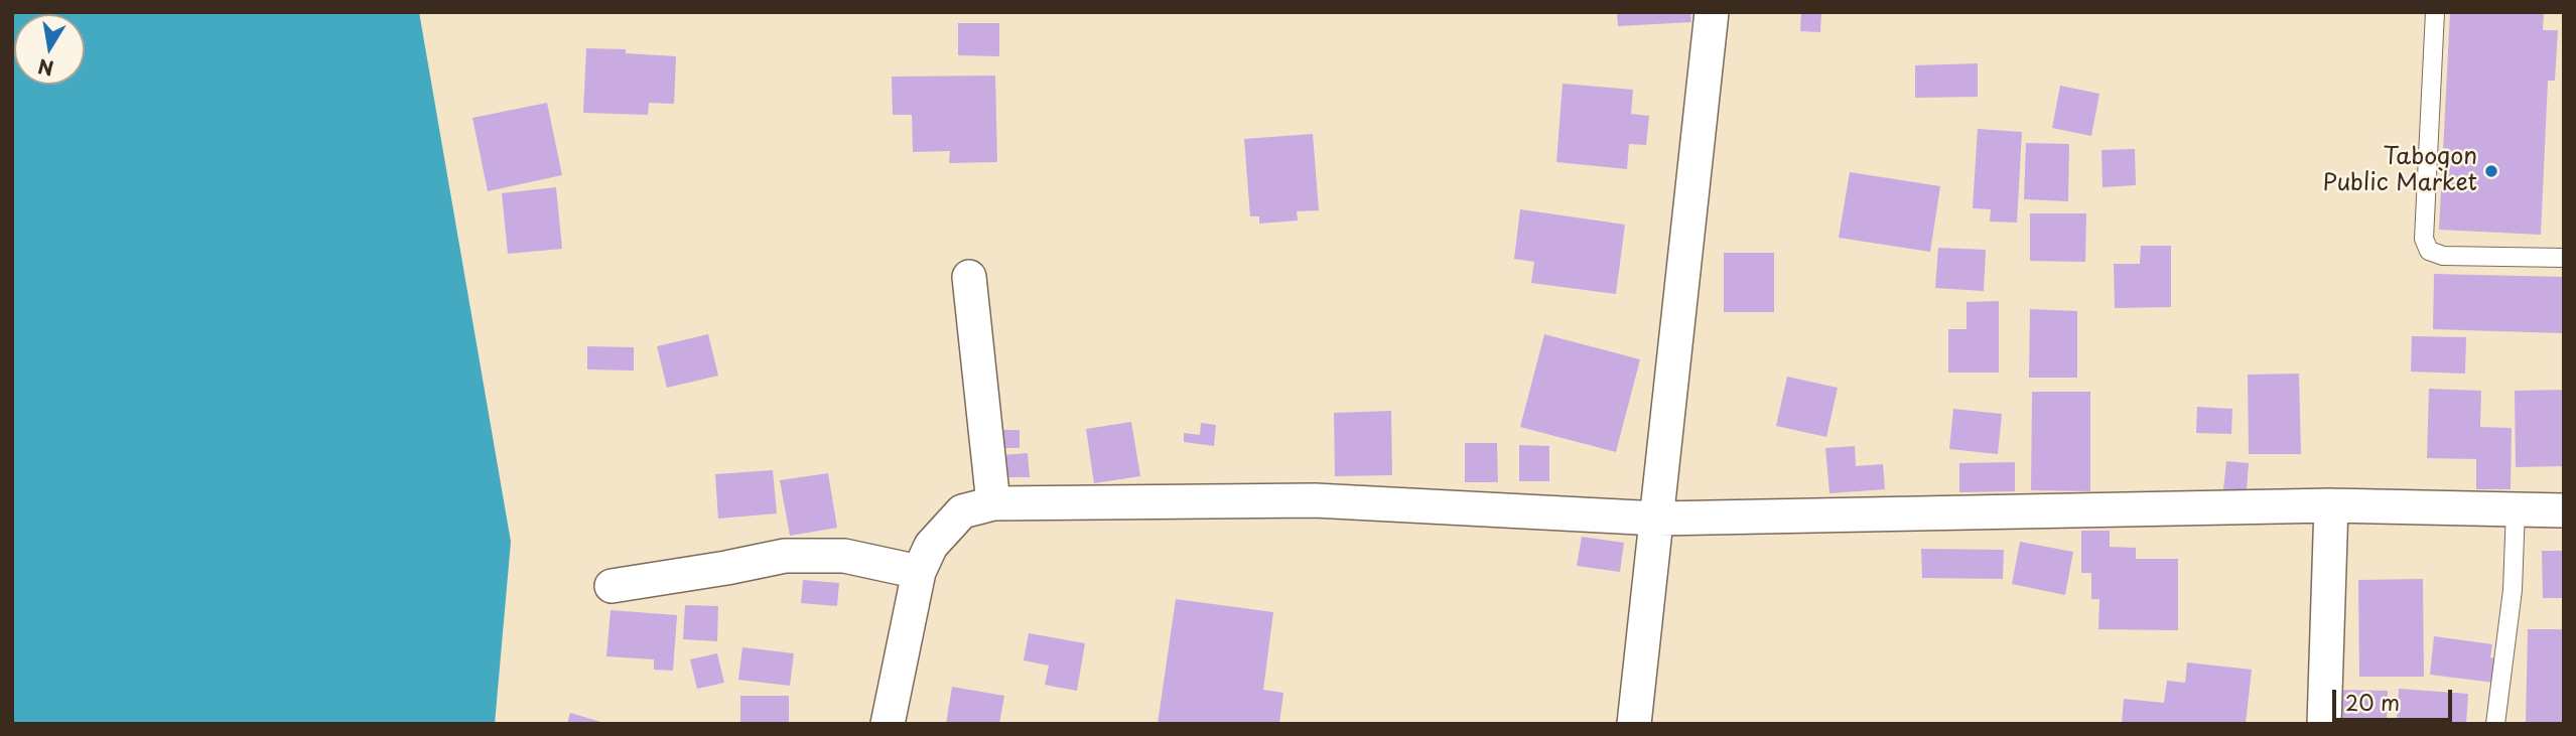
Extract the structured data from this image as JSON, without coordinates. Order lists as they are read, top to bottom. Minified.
{"places":["Tabogon Public Market"],"scale_bar":"20 m","north":"bottom"}
